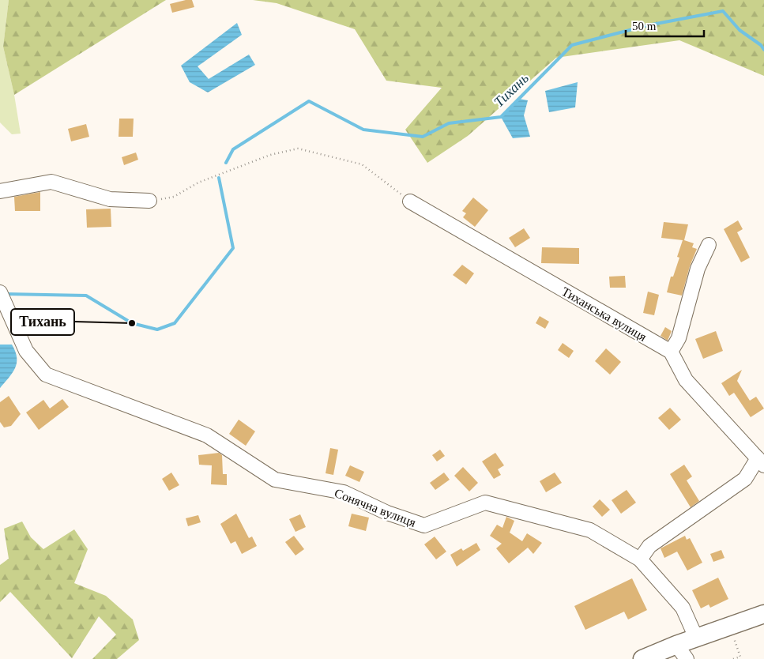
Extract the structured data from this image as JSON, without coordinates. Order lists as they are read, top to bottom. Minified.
{"streets":{"street":["Тиханська вулиця","Сонячна вулиця"]},"water":["Тихань"],"places":["Тихань"],"scale_bar":"50 m"}
